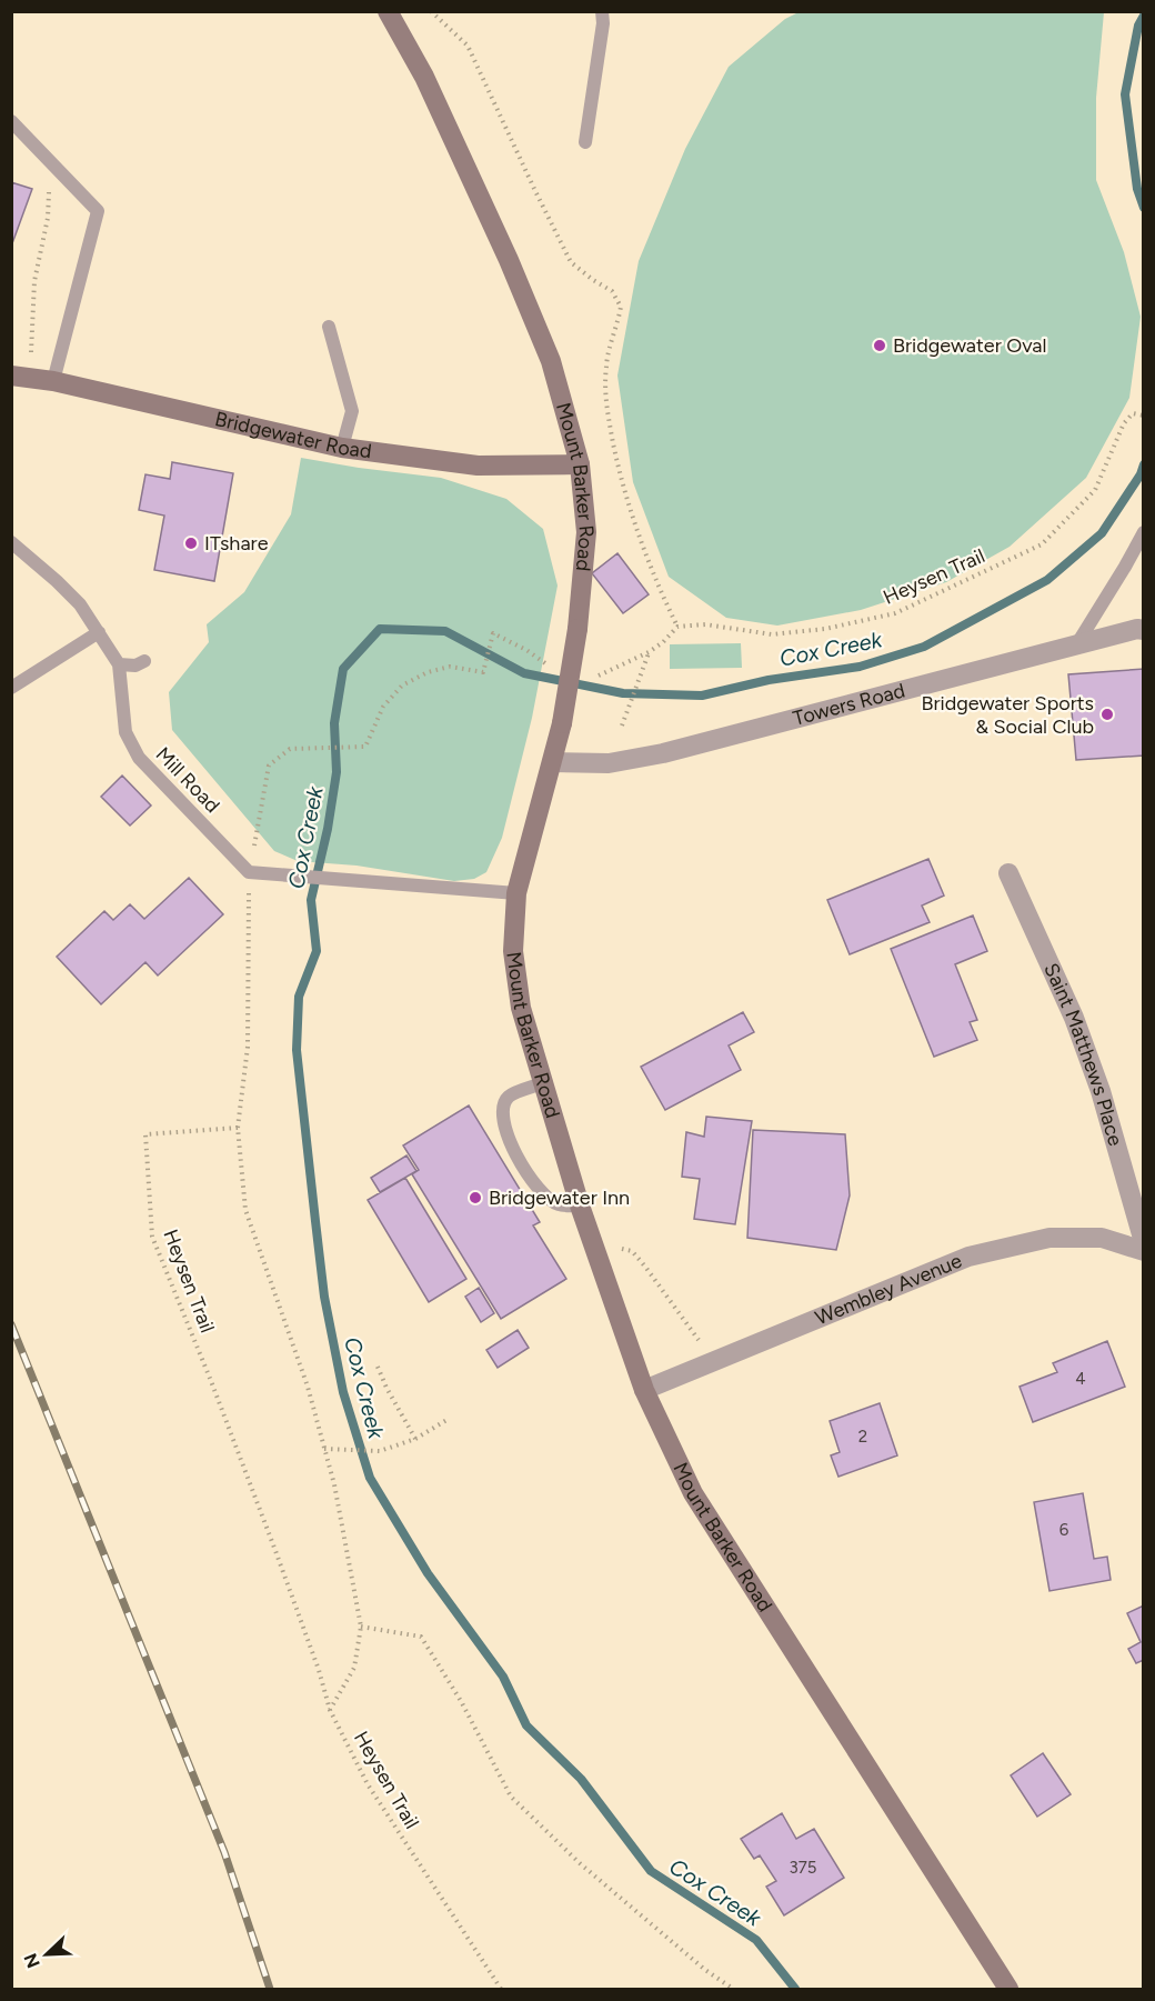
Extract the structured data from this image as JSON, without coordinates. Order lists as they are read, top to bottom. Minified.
{"streets":{"main road":["Bridgewater Road","Mount Barker Road"],"street":["Towers Road","Saint Matthews Place","Wembley Avenue"],"lane":["Mill Road"],"path":["Heysen Trail"]},"crossings":[["Bridgewater Road","Mount Barker Road"],["Mount Barker Road","Towers Road"],["Mount Barker Road","Wembley Avenue"]],"water":["Cox Creek"],"places":["Bridgewater Oval","ITshare","Bridgewater Sports & Social Club","Bridgewater Inn"],"house_numbers":["4","2","6","375"],"north":"bottom left"}
